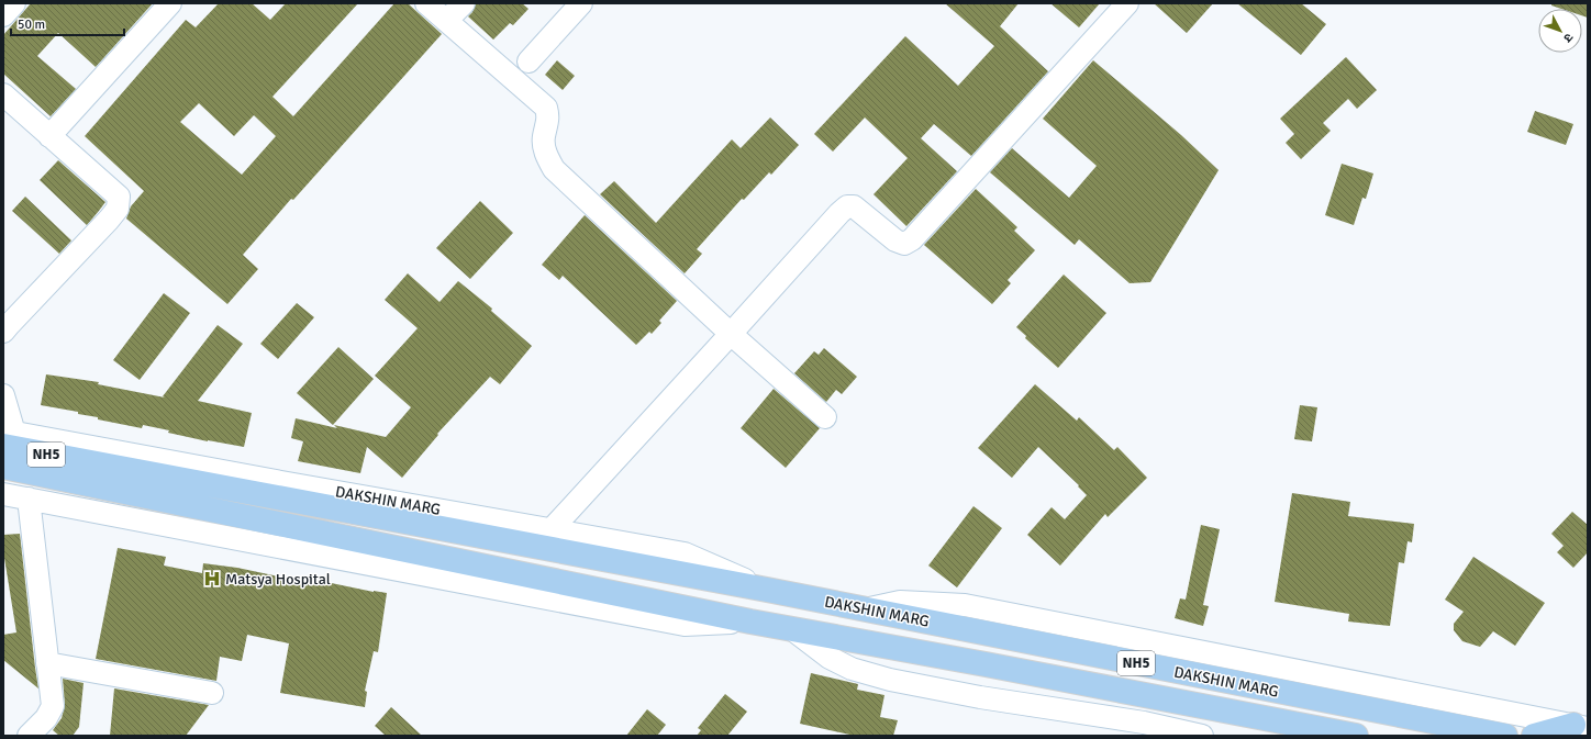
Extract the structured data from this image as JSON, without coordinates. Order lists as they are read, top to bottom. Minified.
{"streets":{"highway":["NH5","DAKSHIN MARG"]},"places":{"hospital":["Matsya Hospital"]},"scale_bar":"50 m","north":"bottom right"}
